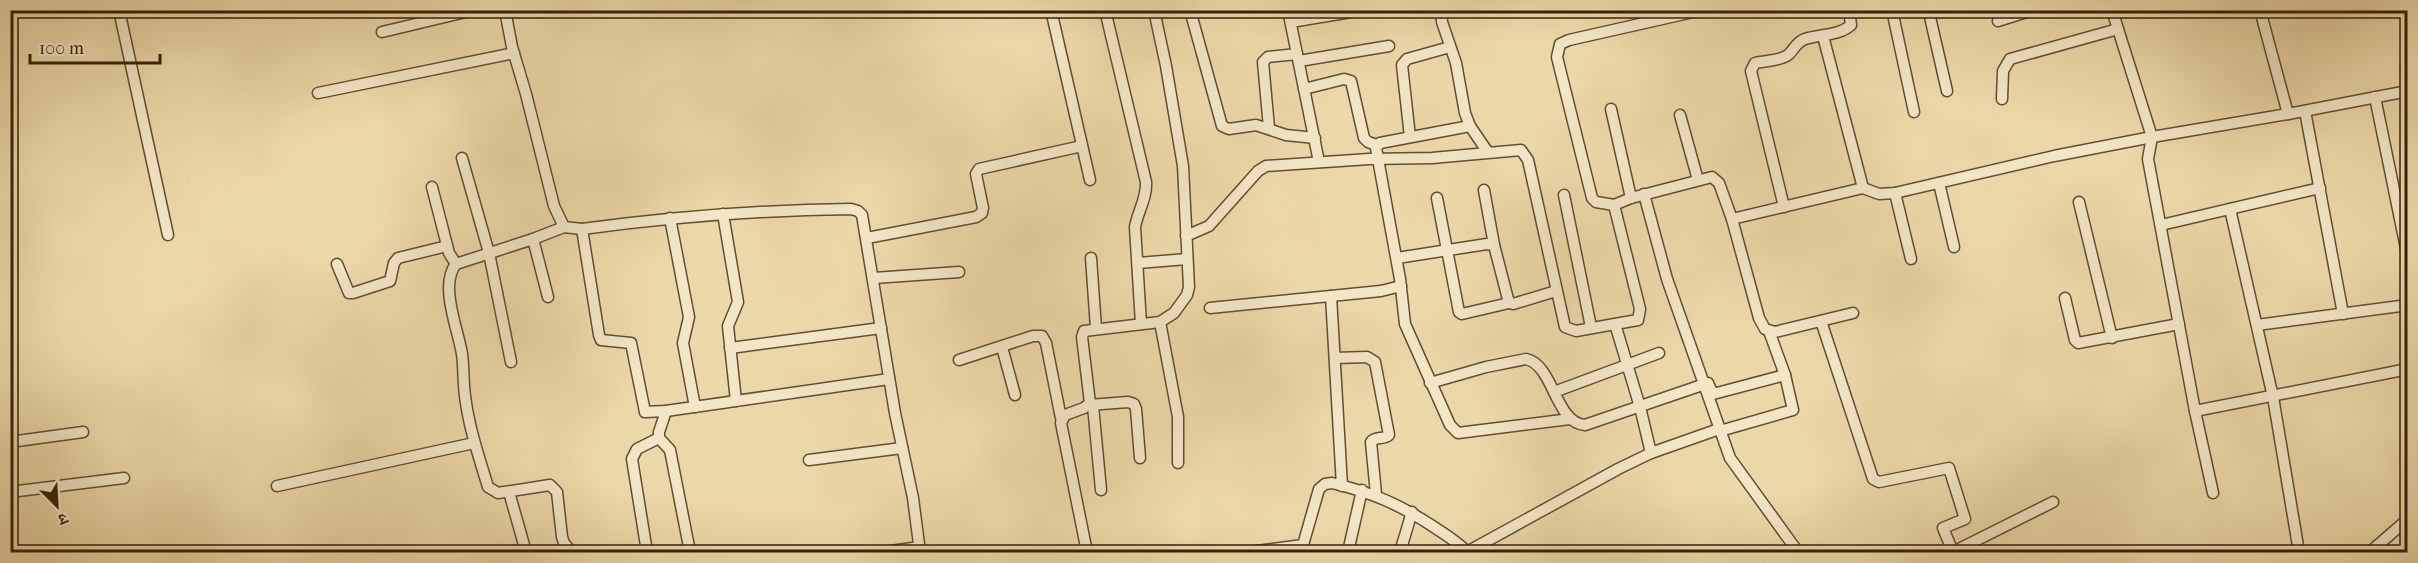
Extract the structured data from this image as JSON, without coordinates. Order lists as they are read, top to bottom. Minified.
{"scale_bar":"100 m","north":"bottom right"}
